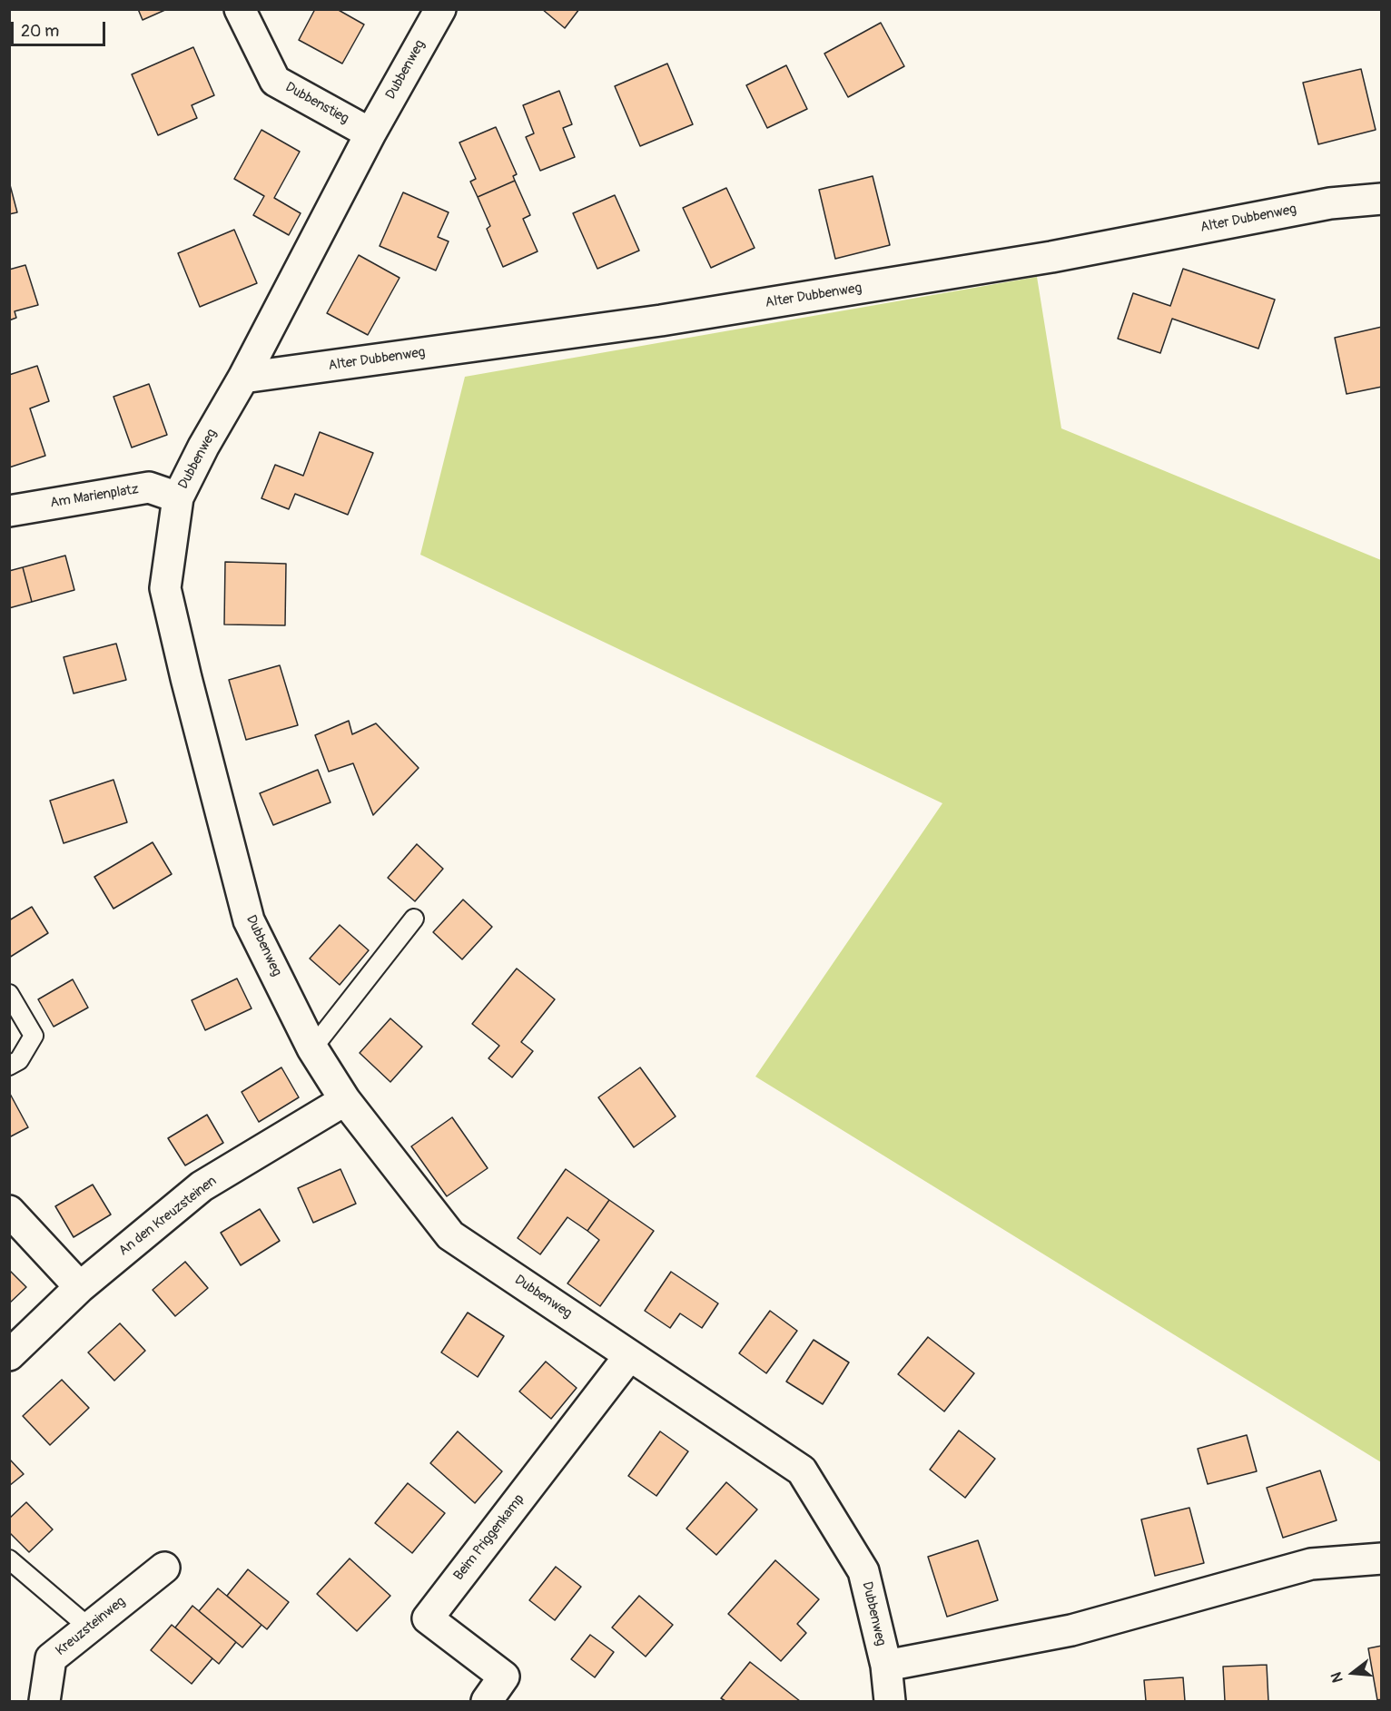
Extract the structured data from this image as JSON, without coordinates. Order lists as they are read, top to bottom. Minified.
{"streets":{"street":["Dubbenweg","Dubbenstieg","Alter Dubbenweg","Am Marienplatz","An den Kreuzsteinen","Beim Priggenkamp","Kreuzsteinweg"]},"crossings":[["Dubbenweg","Dubbenstieg"],["Dubbenweg","Alter Dubbenweg"],["Dubbenweg","Am Marienplatz"],["Dubbenweg","An den Kreuzsteinen"],["Dubbenweg","Beim Priggenkamp"]],"scale_bar":"20 m","north":"left"}
